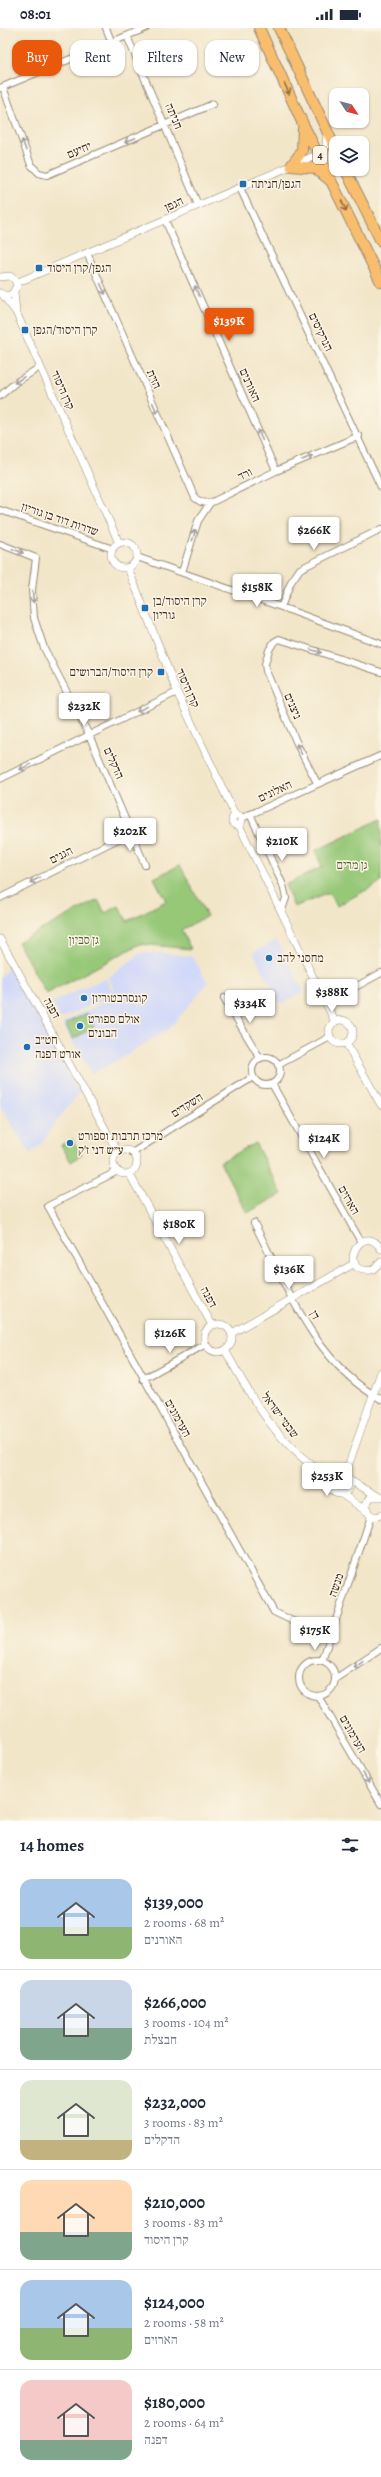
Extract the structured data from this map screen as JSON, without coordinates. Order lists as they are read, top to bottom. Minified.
{"streets":{"highway":["4"],"street":["חניתה","יחיעם","הגפן","הנרקיסים","הזית","האורנים","קרן היסוד","ורד","שדרות דוד בן גוריון","ניצנים","הדקלים","האלונים","הגנים","דפנה","השקדים","הארזים","דן","שבטי ישראל","הערמונים","מנשה"]},"crossings":[["חניתה","יחיעם"],["חניתה","הגפן"],["4","הגפן"],["הגפן","הנרקיסים"],["הגפן","הזית"],["הגפן","האורנים"],["הגפן","קרן היסוד"],["הנרקיסים","ורד"],["הזית","ורד"],["האורנים","ורד"],["קרן היסוד","שדרות דוד בן גוריון"],["קרן היסוד","האלונים"],["ניצנים","האלונים"],["הדקלים","הגנים"],["דפנה","השקדים"],["דפנה","שבטי ישראל"],["דפנה","הערמונים"],["השקדים","הארזים"],["השקדים","הערמונים"],["הערמונים","מנשה"]],"one_way":["הזית","האורנים","ורד","הדקלים","הגנים"],"parks":["גן מרים","גן סביון"],"places":{"transit":["הגפן/חניתה","הגפן/קרן היסוד","קרן היסוד/הגפן","קרן היסוד/בן גוריון","קרן היסוד/הברושים"],"other":["מחסני להב","קונסרבטוריון","אולם ספורט הבונים","חט״ב אורט דפנה","מרכז תרבות וספורט ע״ש דני ז'ק"]},"north":"bottom right","page":{"status":"08:01","chip":["Buy","Rent","Filters","New"],"price":["$139K","$266K","$158K","$232K","$202K","$210K","$388K","$334K","$124K","$180K","$136K","$126K","$253K","$175K"],"heading":"14 homes","list":[{"name":"$139,000","note":"2 rooms · 68 m² · האורנים"},{"name":"$266,000","note":"3 rooms · 104 m² · חבצלת"},{"name":"$232,000","note":"3 rooms · 83 m² · הדקלים"},{"name":"$210,000","note":"3 rooms · 83 m² · קרן היסוד"},{"name":"$124,000","note":"2 rooms · 58 m² · הארזים"},{"name":"$180,000","note":"2 rooms · 64 m² · דפנה"}]}}
